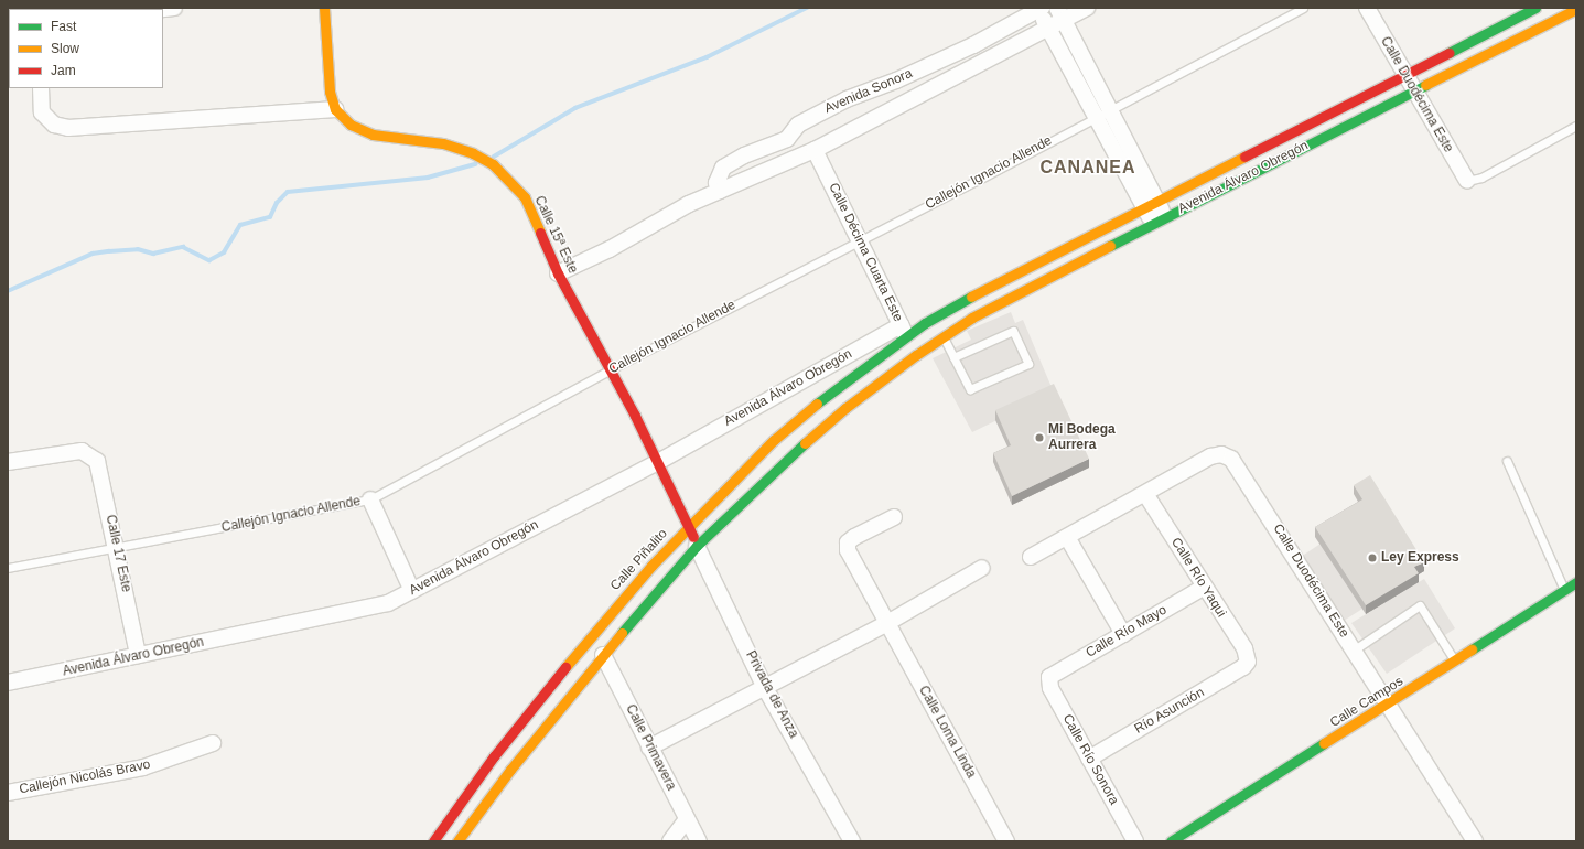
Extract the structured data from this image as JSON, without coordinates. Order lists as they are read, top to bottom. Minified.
{"streets":{"main road":["Avenida Álvaro Obregón","Calle 15ª Este","Calle Piñalito","Calle Campos"],"street":["Avenida Sonora","Calle Duodécima Este","Calle Décima Cuarta Este","Calle 17 Este","Calle Río Yaqui","Calle Río Mayo","Privada de Anza","Río Asunción","Calle Loma Linda","Calle Primavera","Calle Río Sonora","Callejón Nicolás Bravo"],"lane":["Callejón Ignacio Allende"]},"crossings":[["Calle Duodécima Este","Avenida Álvaro Obregón"],["Calle Duodécima Este","Calle Río Yaqui"],["Calle Duodécima Este","Calle Campos"],["Callejón Ignacio Allende","Calle 15ª Este"],["Callejón Ignacio Allende","Calle Décima Cuarta Este"],["Callejón Ignacio Allende","Calle 17 Este"],["Avenida Álvaro Obregón","Calle 15ª Este"],["Avenida Álvaro Obregón","Calle Décima Cuarta Este"],["Avenida Álvaro Obregón","Calle 17 Este"],["Avenida Álvaro Obregón","Calle Piñalito"],["Calle 15ª Este","Calle Piñalito"],["Calle 15ª Este","Privada de Anza"],["Calle Décima Cuarta Este","Calle Piñalito"],["Calle Río Yaqui","Calle Río Mayo"],["Calle Río Yaqui","Río Asunción"],["Calle Río Mayo","Calle Río Sonora"],["Río Asunción","Calle Río Sonora"]],"districts":["CANANEA"],"places":["Mi Bodega Aurrera","Ley Express"],"legend":["Fast","Slow","Jam"]}
